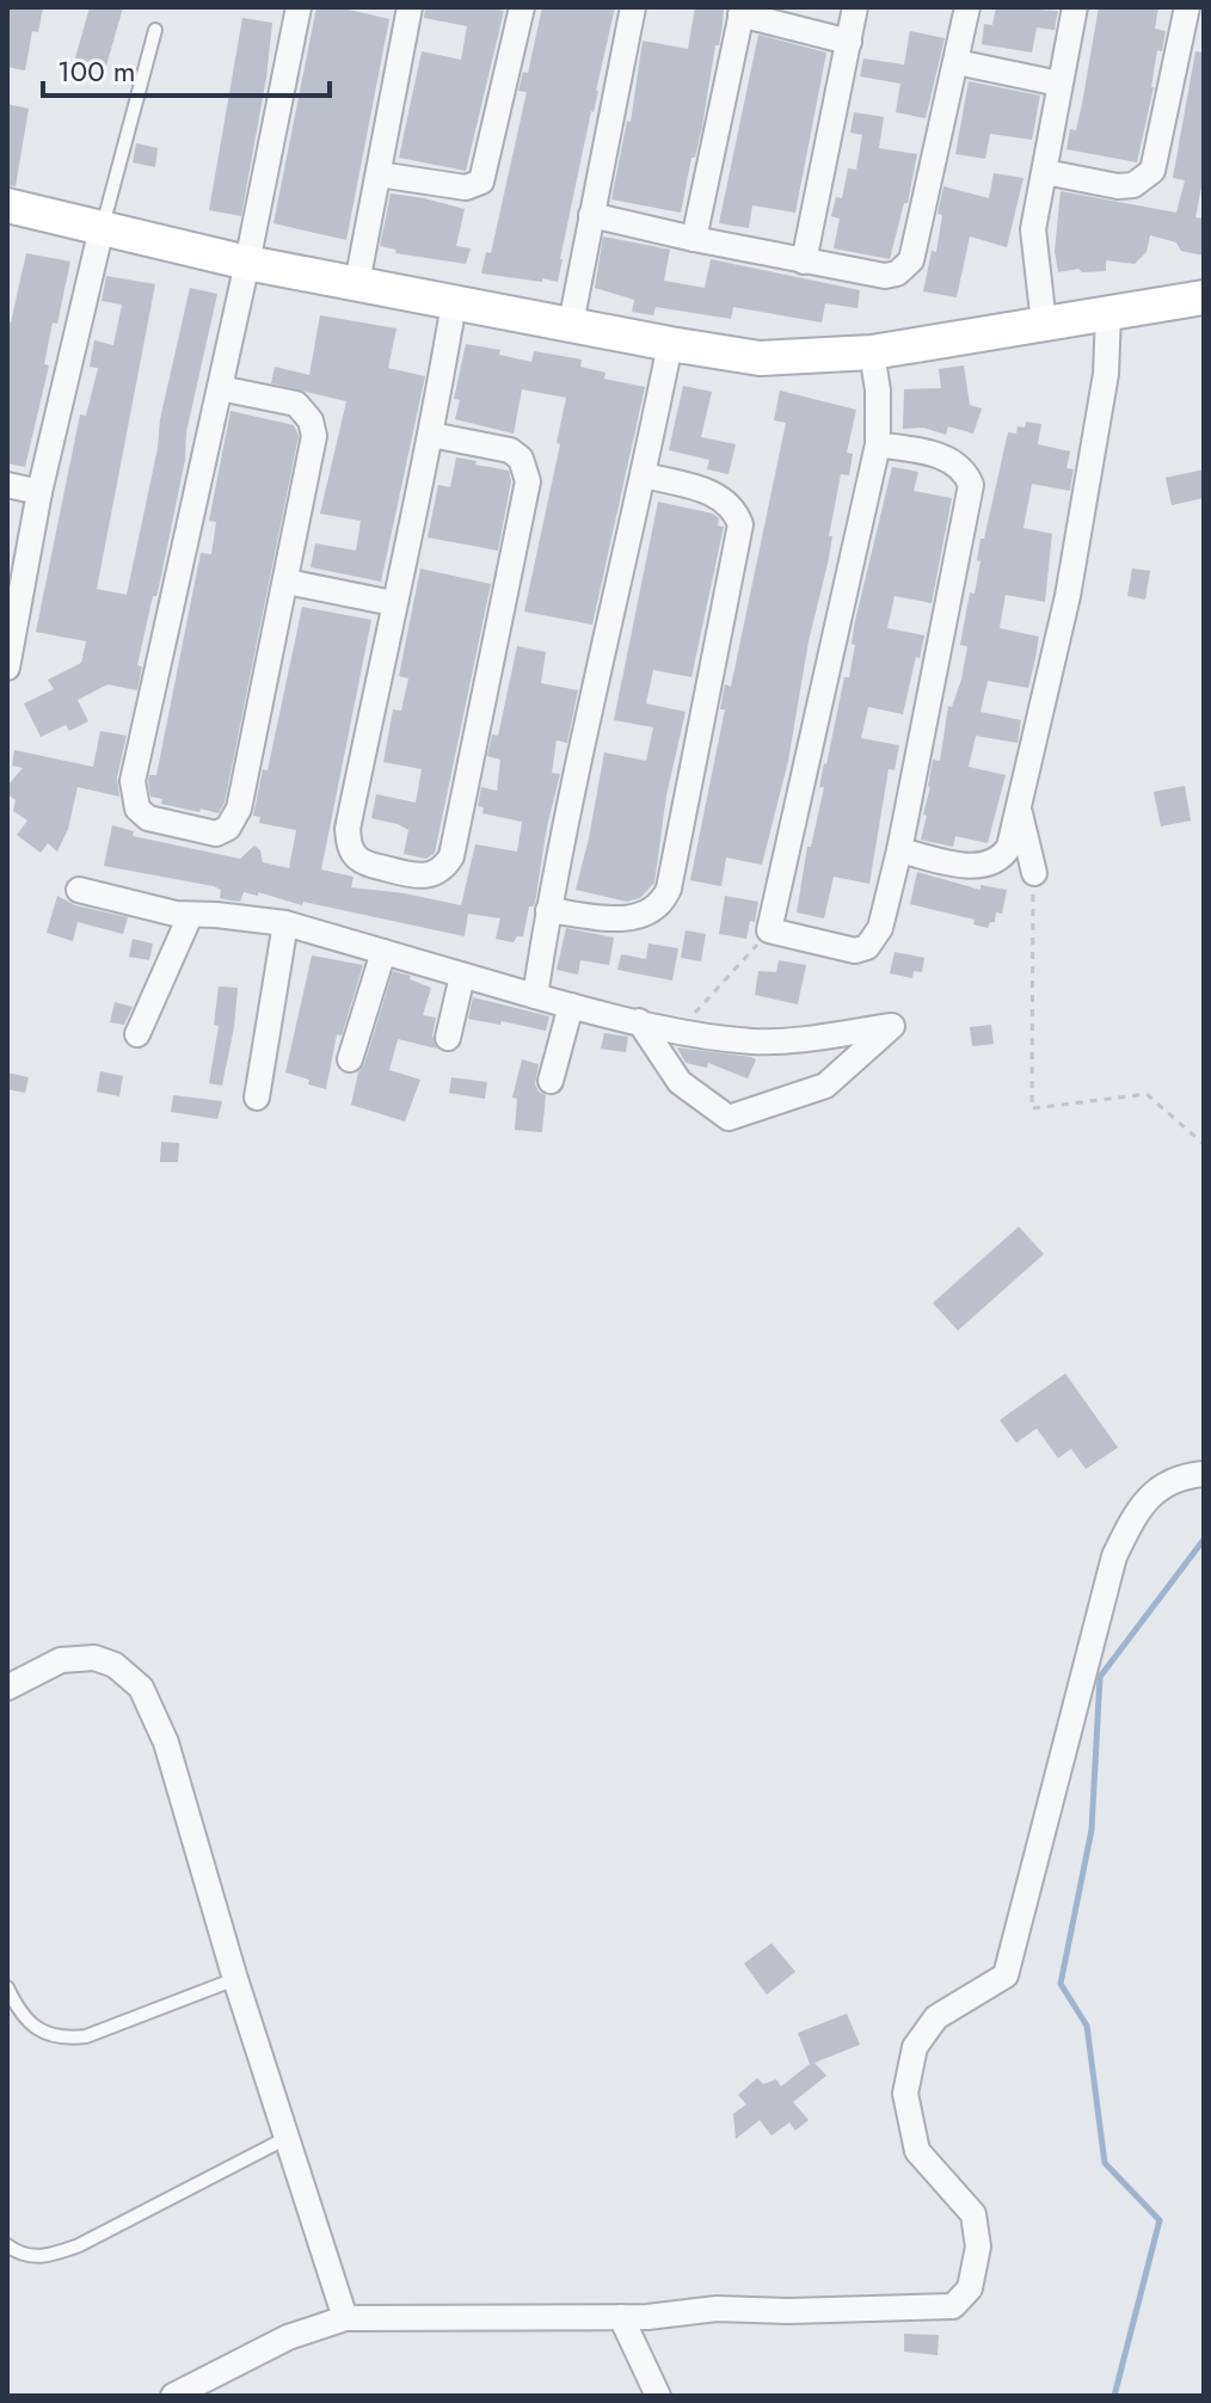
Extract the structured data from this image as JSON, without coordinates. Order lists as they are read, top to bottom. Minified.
{"scale_bar":"100 m"}
